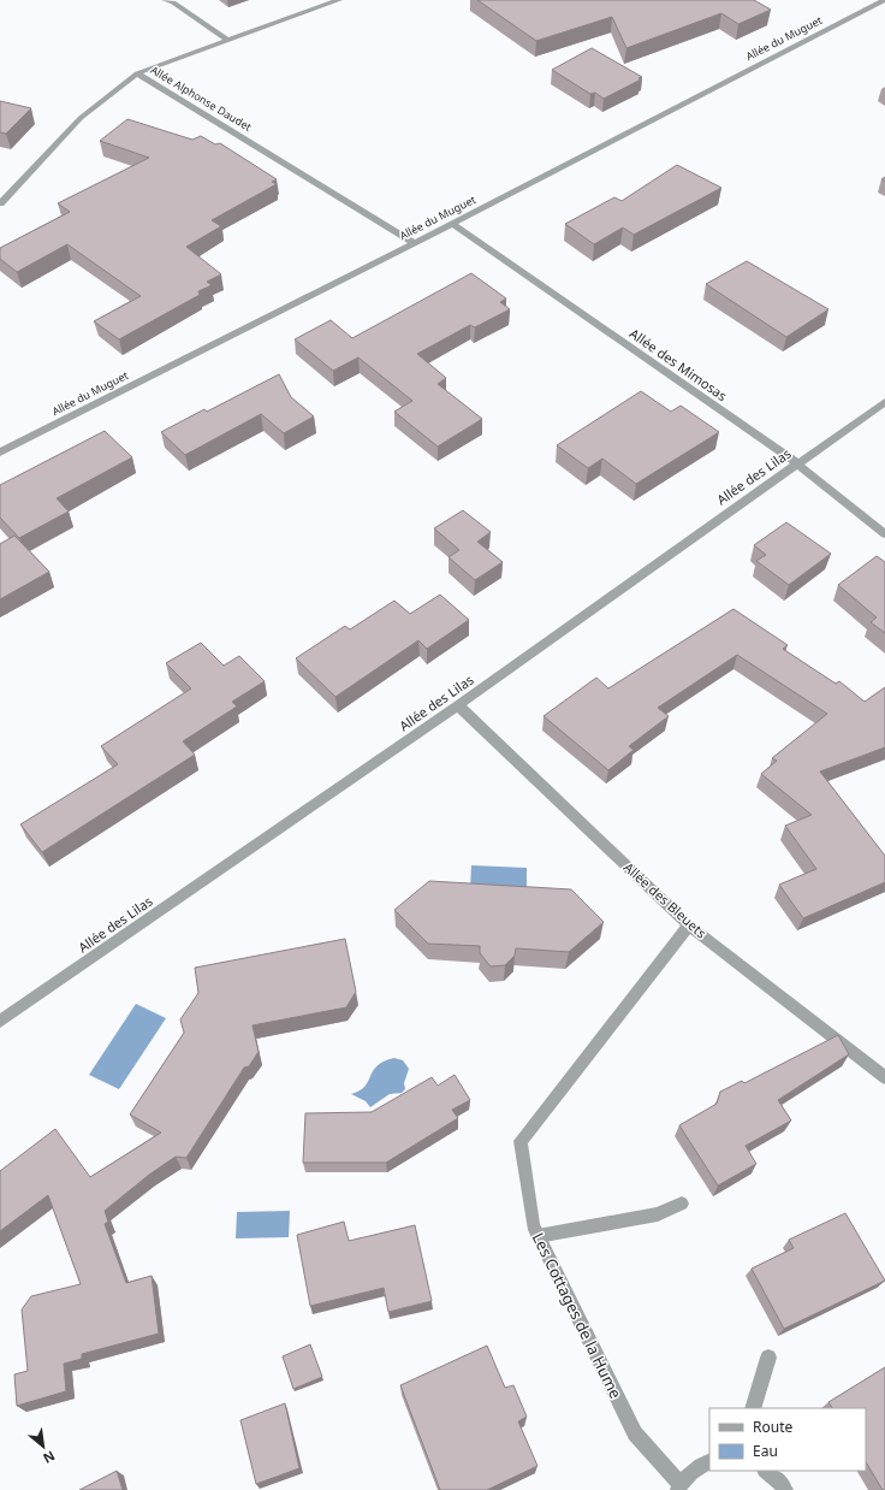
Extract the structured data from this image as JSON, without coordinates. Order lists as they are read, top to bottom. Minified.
{"streets":{"street":["Allée du Muguet","Allée Alphonse Daudet","Allée des Mimosas","Allée des Lilas","Allée des Bleuets","Les Cottages de la Hume"]},"crossings":[["Allée du Muguet","Allée Alphonse Daudet"],["Allée du Muguet","Allée des Mimosas"],["Allée des Mimosas","Allée des Lilas"],["Allée des Lilas","Allée des Bleuets"],["Allée des Bleuets","Les Cottages de la Hume"]],"legend":["Route","Eau"],"north":"bottom right"}
